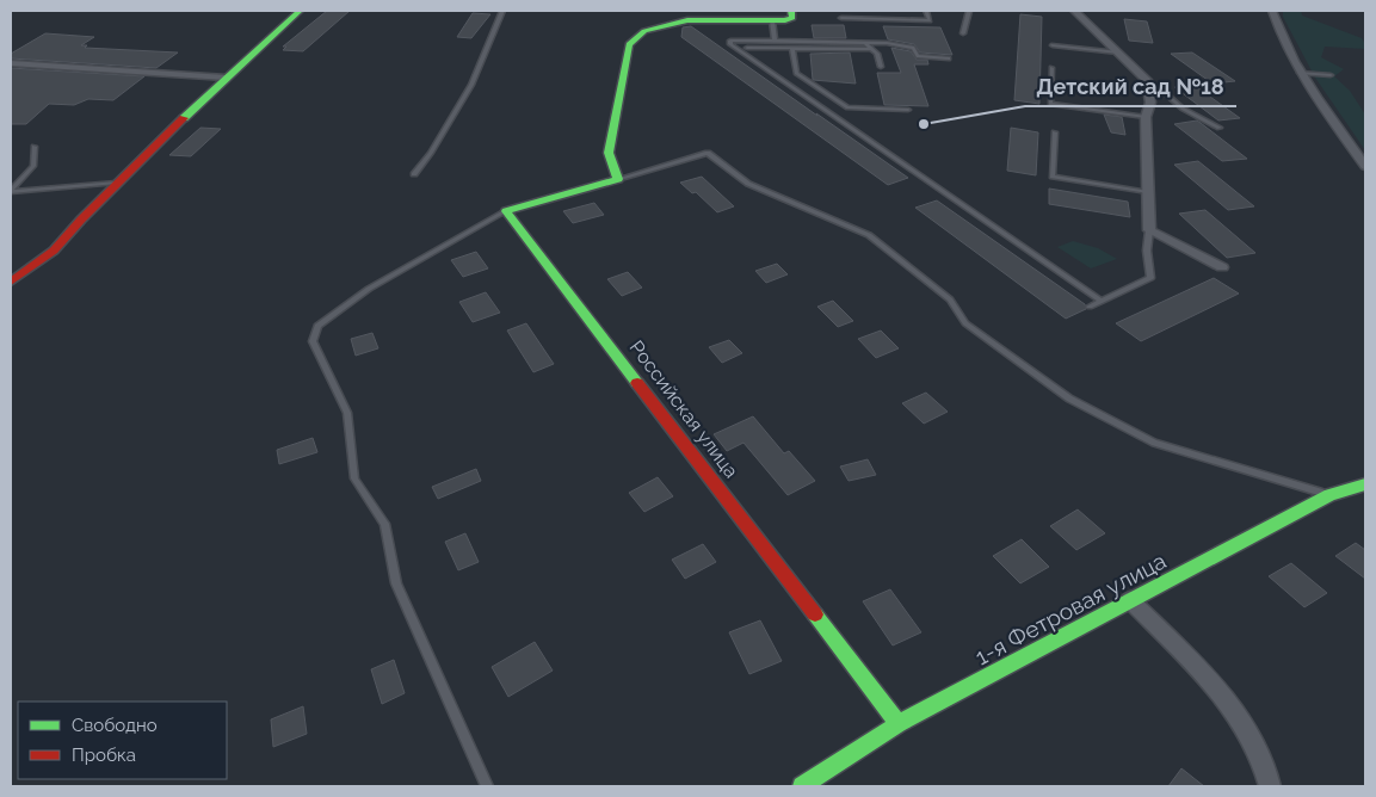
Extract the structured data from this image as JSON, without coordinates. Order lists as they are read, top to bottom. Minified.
{"streets":{"street":["Российская улица","1-я Фетровая улица"]},"crossings":[["Российская улица","1-я Фетровая улица"]],"places":["Детский сад №18"],"legend":["Свободно","Пробка"]}
